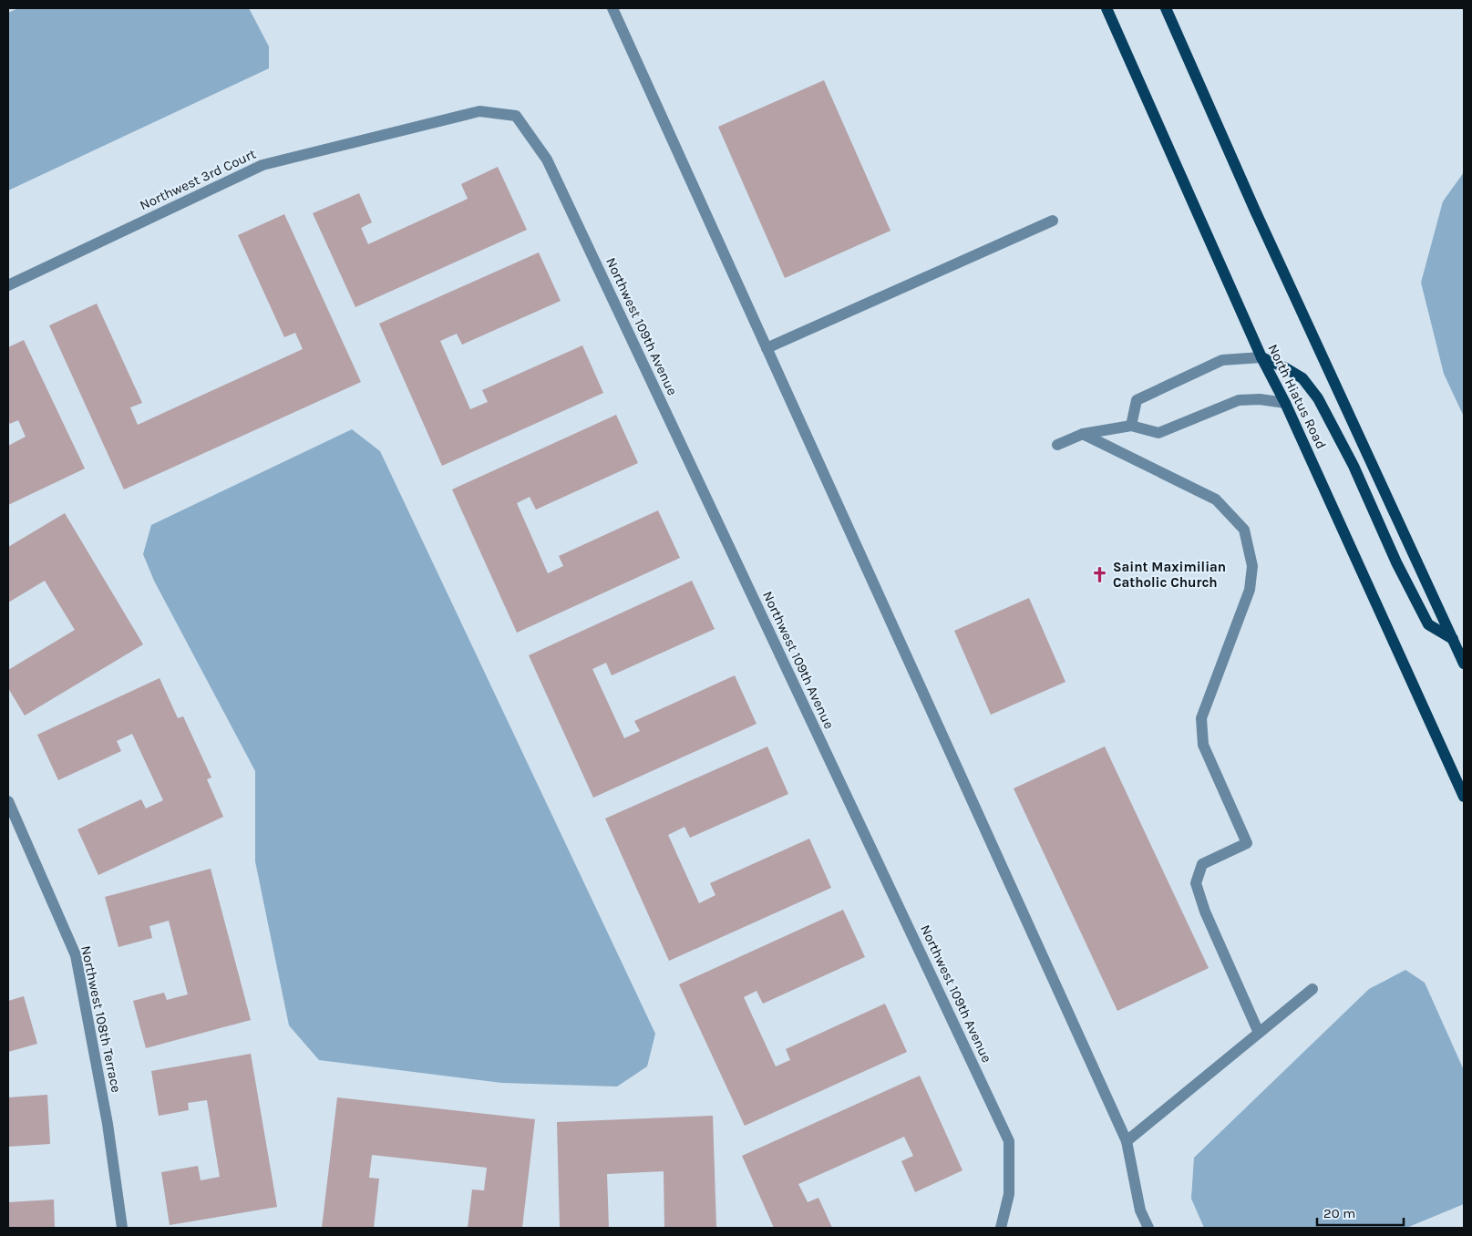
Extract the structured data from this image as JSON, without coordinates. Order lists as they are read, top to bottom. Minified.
{"streets":{"main road":["North Hiatus Road"],"street":["Northwest 3rd Court","Northwest 109th Avenue","Northwest 108th Terrace"]},"crossings":[["Northwest 3rd Court","Northwest 109th Avenue"]],"places":{"church":["Saint Maximilian Catholic Church"]},"scale_bar":"20 m"}
